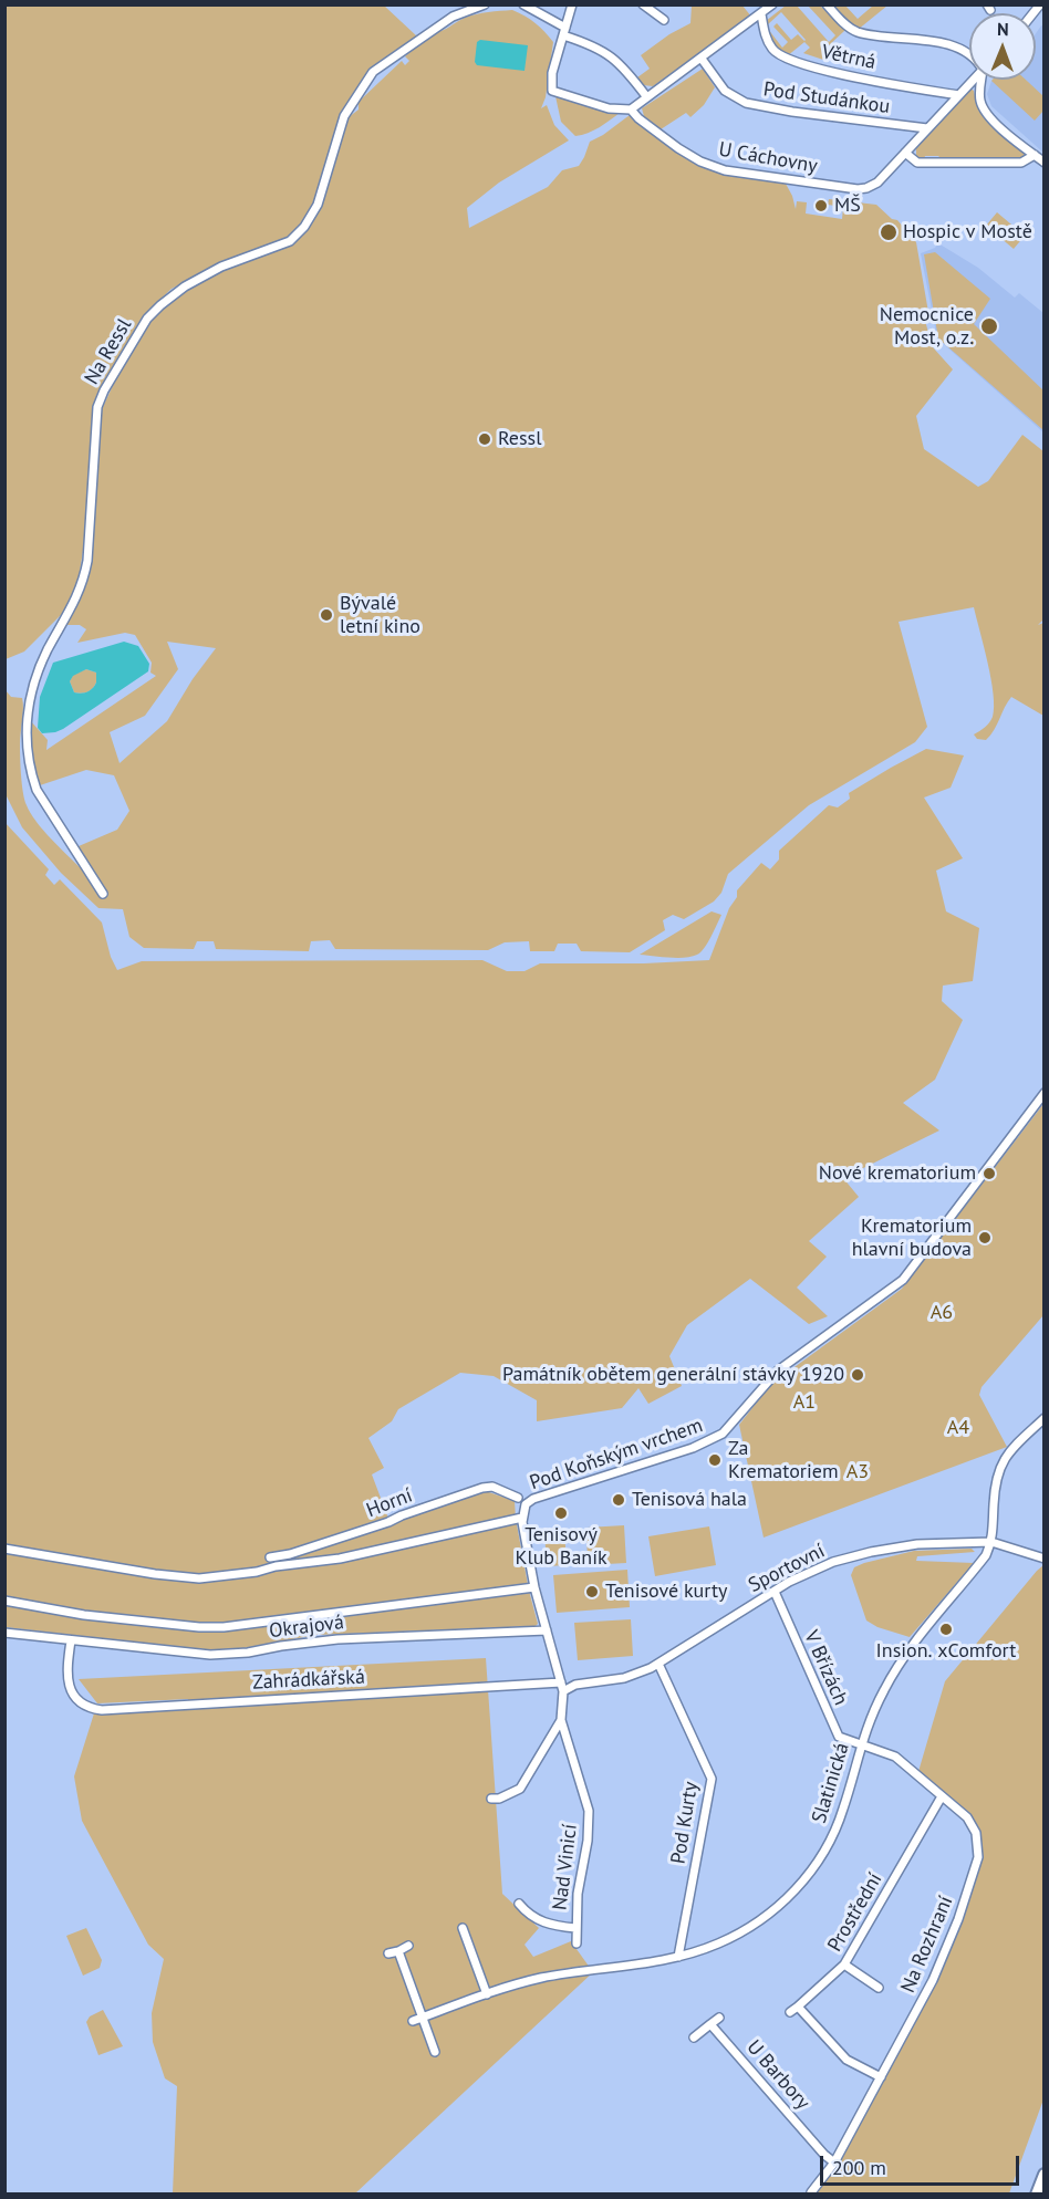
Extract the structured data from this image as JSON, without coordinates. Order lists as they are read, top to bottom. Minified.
{"streets":{"street":["Větrná","Pod Studánkou","U Cáchovny","Na Ressl","Pod Koňským vrchem","Horní","Sportovní","Okrajová","V Břízách","Zahrádkářská","Slatinická","Pod Kurty","Nad Vinicí","Prostřední","Na Rozhraní","U Barbory"]},"crossings":[["Sportovní","V Břízách"],["Sportovní","Zahrádkářská"],["Sportovní","Slatinická"],["Sportovní","Pod Kurty"],["Okrajová","Zahrádkářská"],["V Břízách","Slatinická"],["V Břízách","Na Rozhraní"],["Slatinická","Pod Kurty"],["Slatinická","Na Rozhraní"],["Prostřední","Na Rozhraní"],["Na Rozhraní","U Barbory"]],"parks":["A6","A1","A4","A3"],"places":["MŠ","Hospic v Mostě","Nemocnice Most, o.z.","Ressl","Bývalé letní kino","Nové krematorium","Krematorium hlavní budova","Památník obětem generální stávky 1920","Za Krematoriem","Tenisová hala","Tenisový Klub Baník","Tenisové kurty","Insion. xComfort"],"scale_bar":"200 m","north":"top"}
